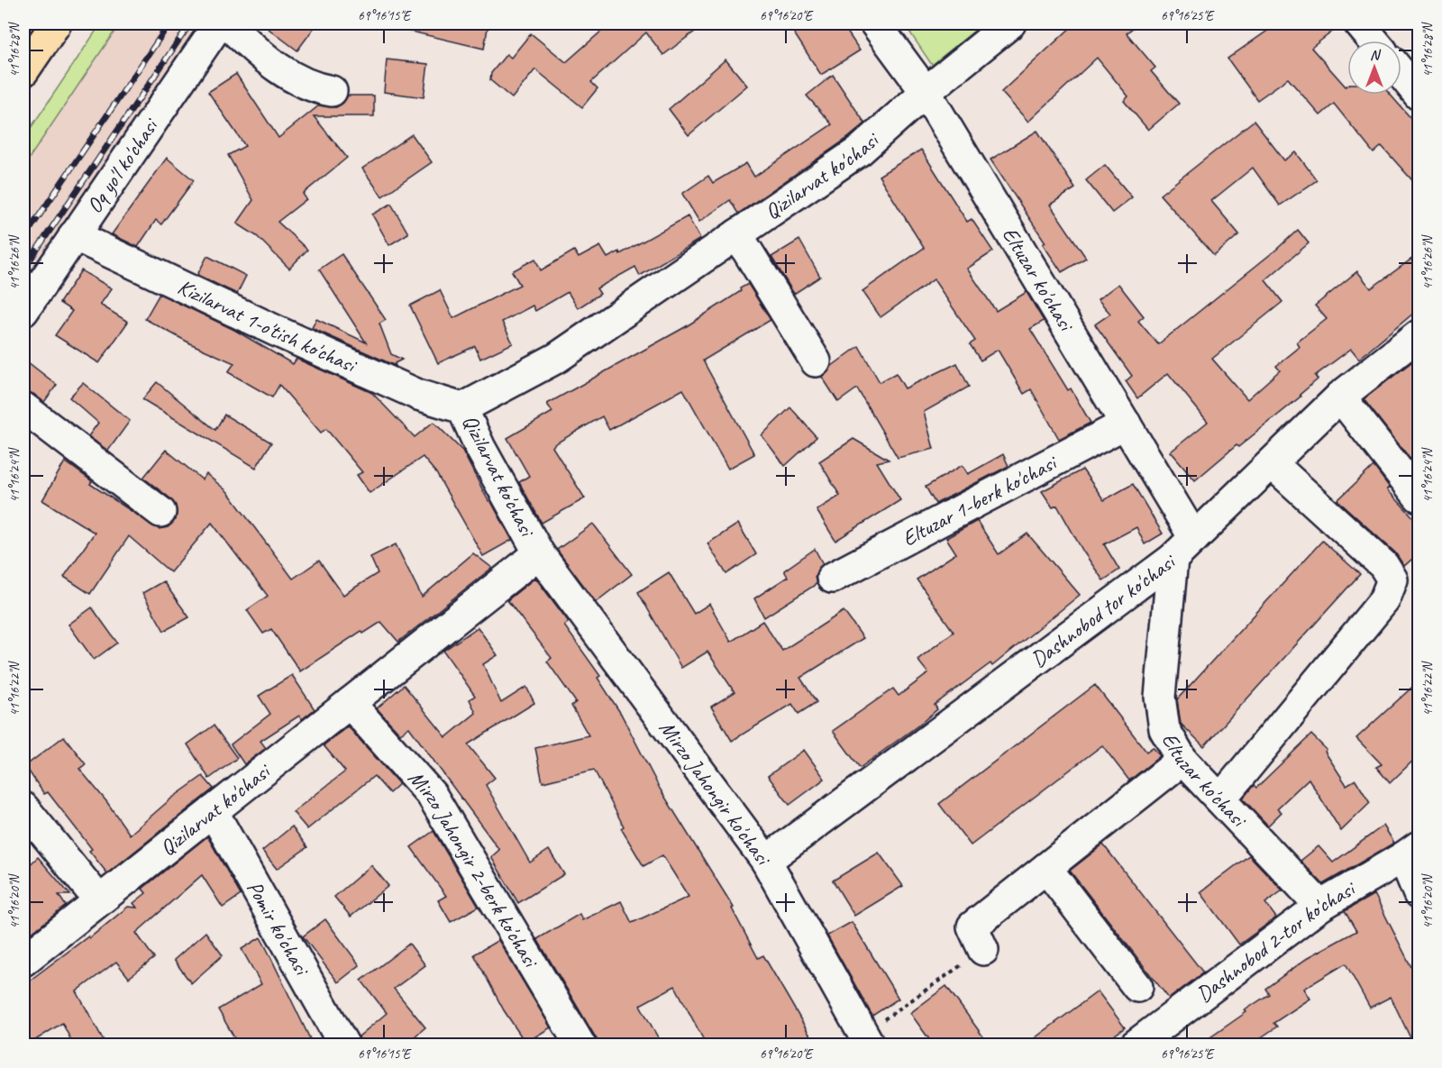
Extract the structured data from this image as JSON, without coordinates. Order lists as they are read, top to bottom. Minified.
{"streets":{"street":["Oq yo'l ko'chasi","Qizilarvat ko'chasi","Eltuzar ko'chasi","Kizilarvat 1-o'tish ko'chasi","Eltuzar 1-berk ko'chasi","Dashnobod tor ko'chasi","Mirzo Jahongir ko'chasi","Mirzo Jahongir 2-berk ko'chasi","Pomir ko'chasi","Dashnobod 2-tor ko'chasi"]},"crossings":[["Oq yo'l ko'chasi","Kizilarvat 1-o'tish ko'chasi"],["Qizilarvat ko'chasi","Eltuzar ko'chasi"],["Qizilarvat ko'chasi","Kizilarvat 1-o'tish ko'chasi"],["Qizilarvat ko'chasi","Mirzo Jahongir ko'chasi"],["Qizilarvat ko'chasi","Mirzo Jahongir 2-berk ko'chasi"],["Qizilarvat ko'chasi","Pomir ko'chasi"],["Eltuzar ko'chasi","Eltuzar 1-berk ko'chasi"],["Eltuzar ko'chasi","Dashnobod tor ko'chasi"],["Eltuzar ko'chasi","Dashnobod 2-tor ko'chasi"],["Dashnobod tor ko'chasi","Mirzo Jahongir ko'chasi"]],"north":"top","coordinates":["69°16'15\"E","69°16'20\"E","69°16'25\"E","41°16'28\"N","41°16'26\"N","41°16'24\"N","41°16'22\"N","41°16'20\"N"]}
